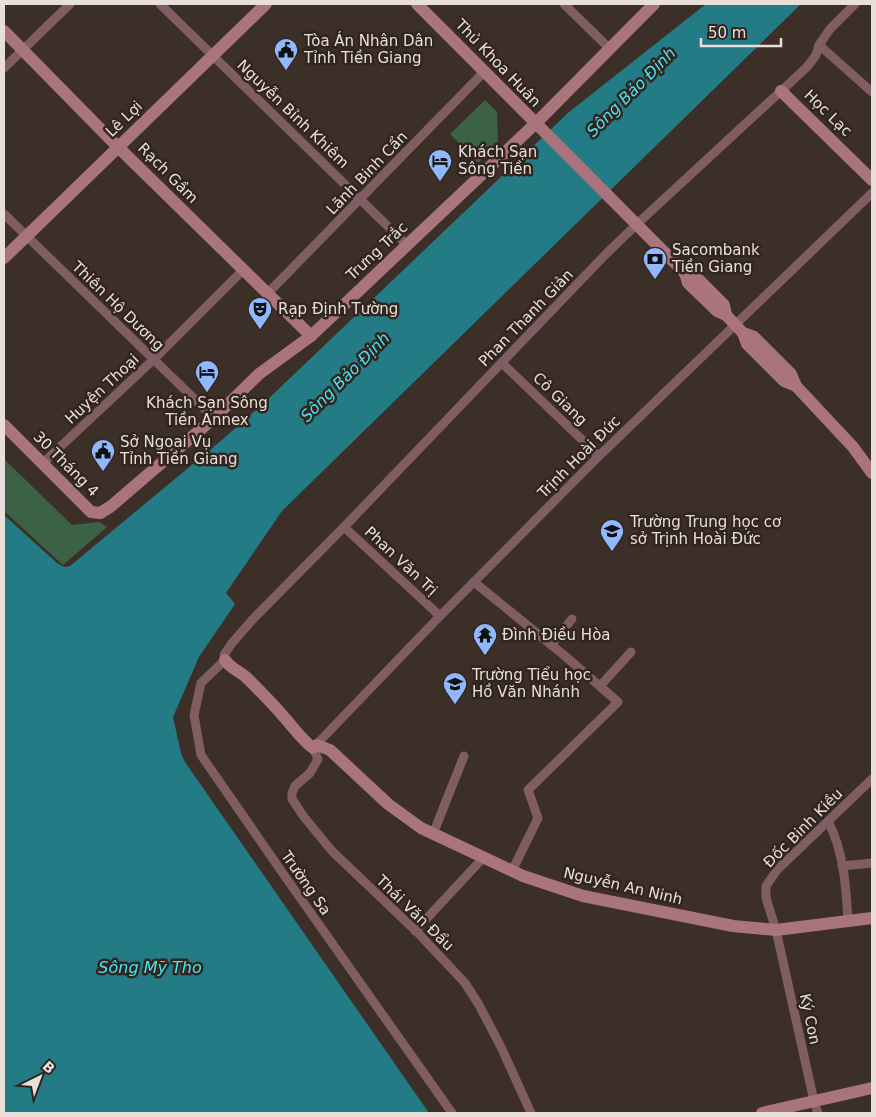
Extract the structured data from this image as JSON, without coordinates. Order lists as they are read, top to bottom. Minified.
{"streets":{"street":["Thủ Khoa Huân","Học Lạc","Nguyễn Bỉnh Khiêm","Lê Lợi","Rạch Gầm","Lãnh Binh Cẩn","Trưng Trắc","Thiên Hộ Dương","Phan Thanh Giản","Huyện Thoại","Cô Giang","Trịnh Hoài Đức","30 Tháng 4","Phan Văn Trị","Đốc Binh Kiều","Trường Sa","Nguyễn An Ninh","Thái Văn Đẩu","Ký Con"]},"crossings":[["Thủ Khoa Huân","Lãnh Binh Cẩn"],["Thủ Khoa Huân","Trưng Trắc"],["Thủ Khoa Huân","Phan Thanh Giản"],["Thủ Khoa Huân","Trịnh Hoài Đức"],["Học Lạc","Phan Thanh Giản"],["Nguyễn Bỉnh Khiêm","Lê Lợi"],["Nguyễn Bỉnh Khiêm","Lãnh Binh Cẩn"],["Nguyễn Bỉnh Khiêm","Trưng Trắc"],["Lê Lợi","Rạch Gầm"],["Lê Lợi","Thiên Hộ Dương"],["Rạch Gầm","Lãnh Binh Cẩn"],["Rạch Gầm","Trưng Trắc"],["Rạch Gầm","Huyện Thoại"],["Trưng Trắc","Thiên Hộ Dương"],["Trưng Trắc","30 Tháng 4"],["Thiên Hộ Dương","Huyện Thoại"],["Phan Thanh Giản","Cô Giang"],["Phan Thanh Giản","Phan Văn Trị"],["Phan Thanh Giản","Trường Sa"],["Phan Thanh Giản","Nguyễn An Ninh"],["Huyện Thoại","30 Tháng 4"],["Cô Giang","Trịnh Hoài Đức"],["Trịnh Hoài Đức","Phan Văn Trị"],["Trịnh Hoài Đức","Nguyễn An Ninh"],["Trịnh Hoài Đức","Thái Văn Đẩu"],["Đốc Binh Kiều","Nguyễn An Ninh"],["Đốc Binh Kiều","Ký Con"],["Trường Sa","Nguyễn An Ninh"],["Nguyễn An Ninh","Thái Văn Đẩu"],["Nguyễn An Ninh","Ký Con"]],"water":["Sông Bảo Định","Sông Mỹ Tho"],"places":{"public building":["Tòa Án Nhân Dân Tỉnh Tiền Giang","Sở Ngoại Vụ Tỉnh Tiền Giang"],"hotel":["Khách Sạn Sông Tiền","Khách Sạn Sông Tiền Annex"],"bank":["Sacombank Tiền Giang"],"theatre":["Rạp Định Tường"],"school or university":["Trường Trung học cơ sở Trịnh Hoài Đức","Trường Tiểu học Hồ Văn Nhánh"],"temple":["Đình Điều Hòa"]},"scale_bar":"50 m","north":"top right"}
